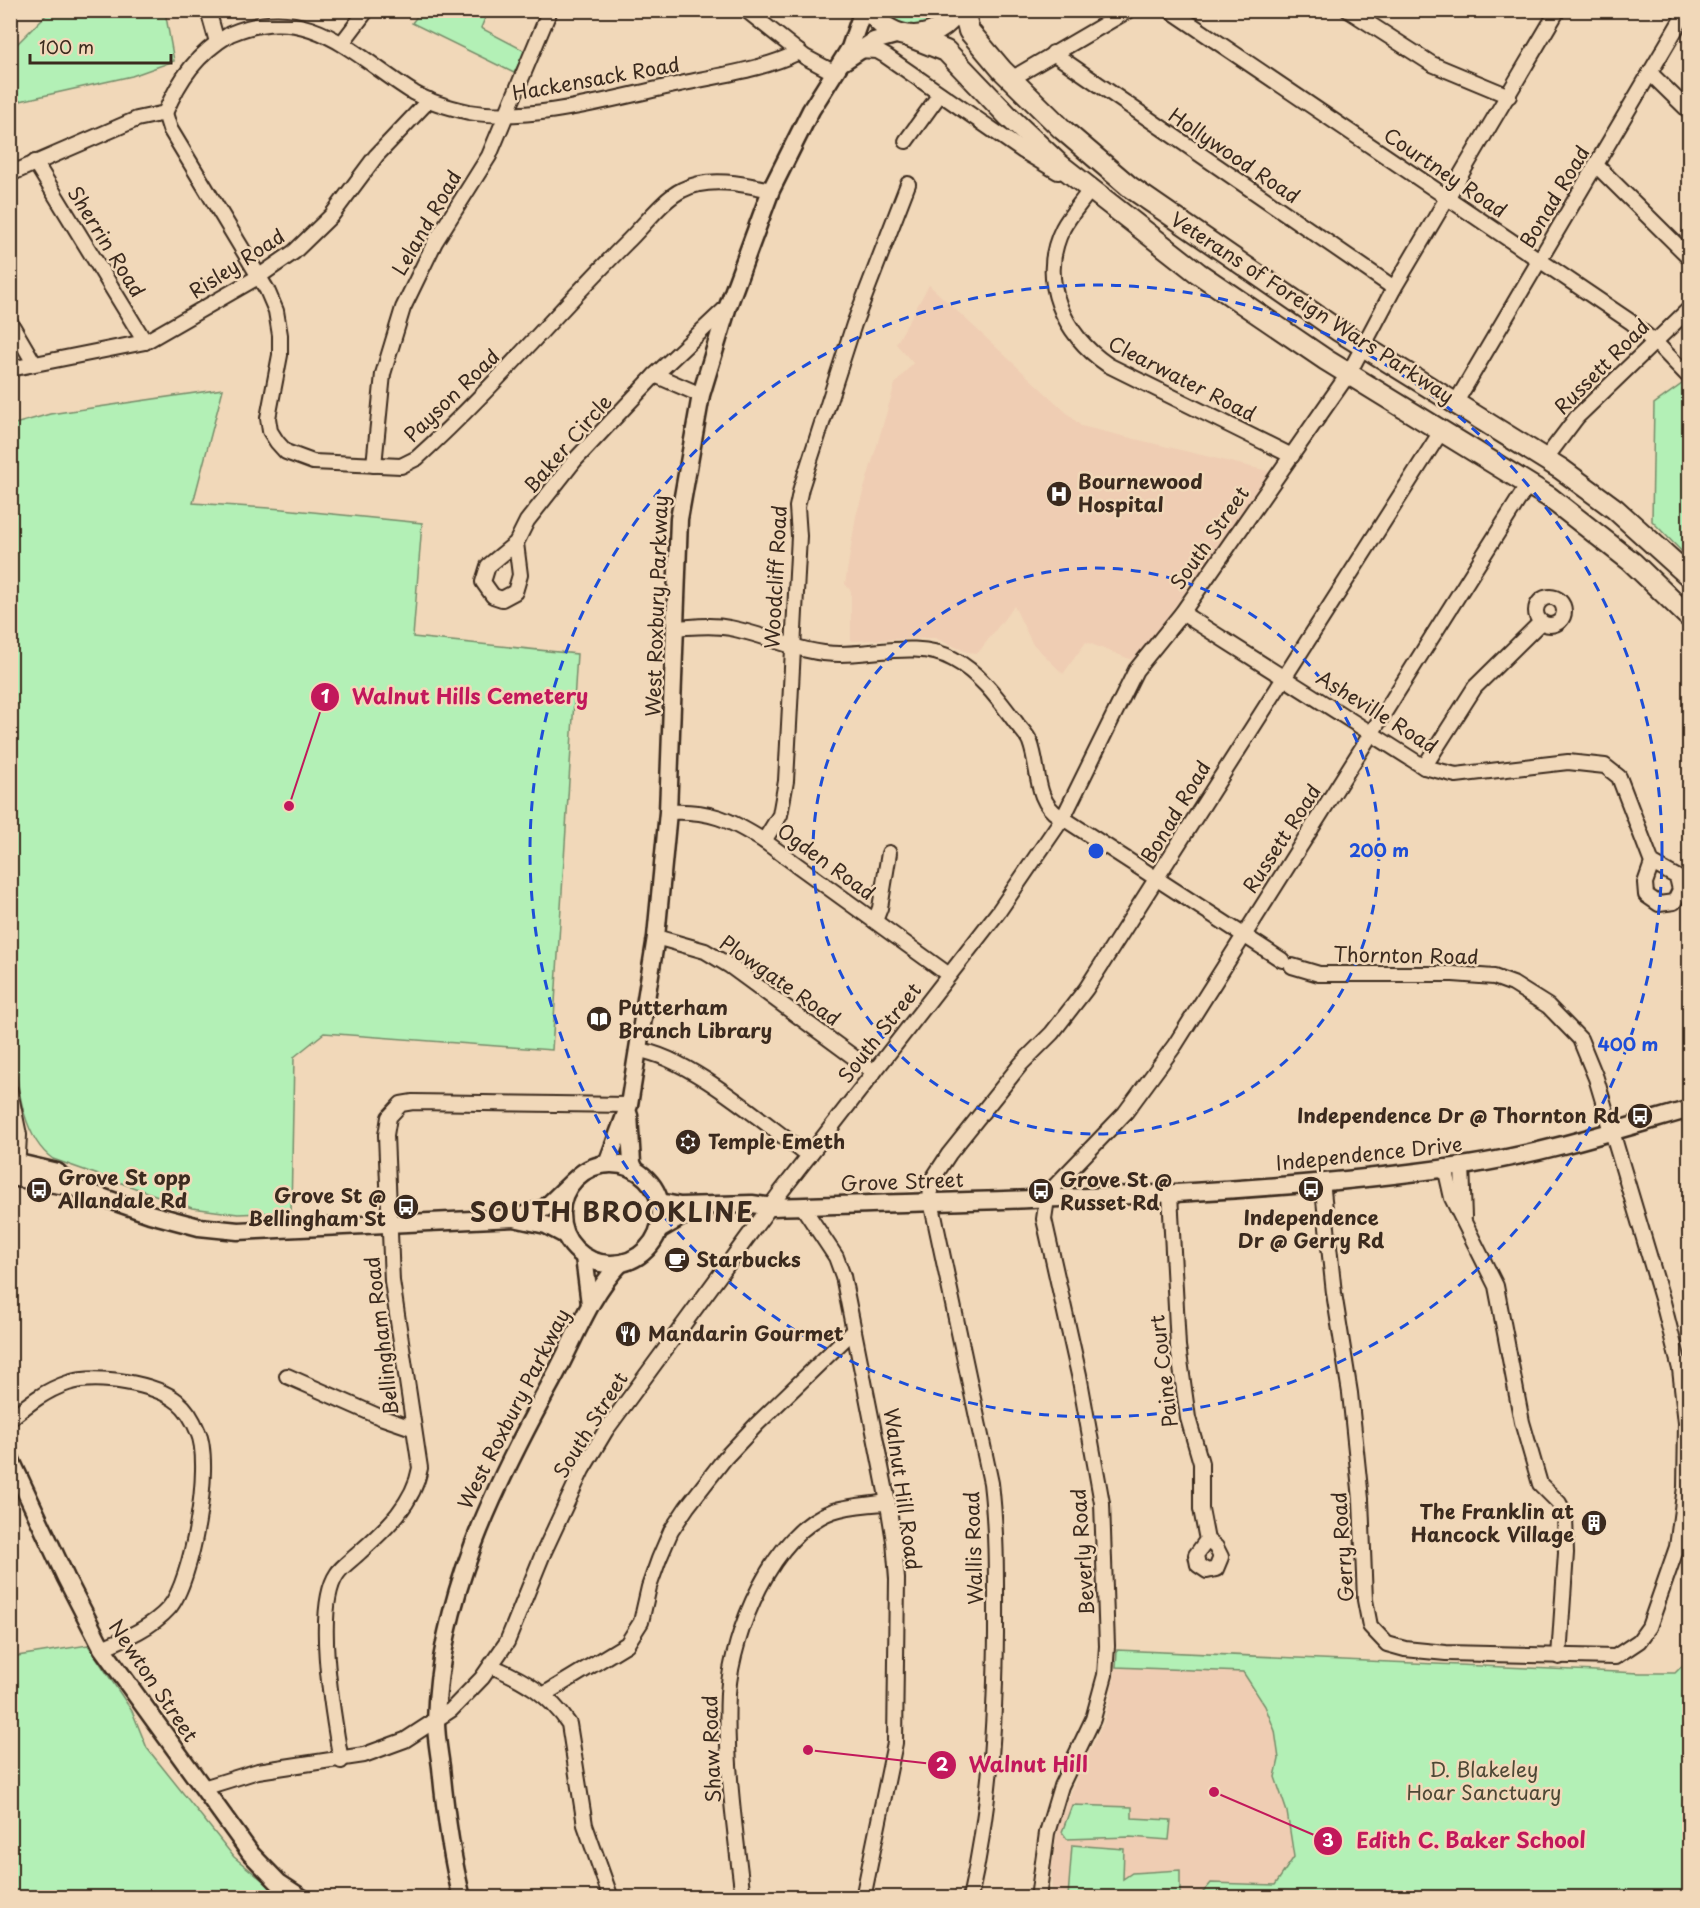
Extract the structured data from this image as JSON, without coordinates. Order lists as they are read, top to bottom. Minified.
{"streets":{"highway":["Veterans of Foreign Wars Parkway"],"main road":["West Roxbury Parkway","Independence Drive","Grove Street","Newton Street"],"street":["Hackensack Road","Hollywood Road","Courtney Road","Bonad Road","Leland Road","Sherrin Road","Risley Road","Russett Road","Clearwater Road","Payson Road","Baker Circle","South Street","Woodcliff Road","Asheville Road","Ogden Road","Thornton Road","Plowgate Road","Bellingham Road","Paine Court","Walnut Hill Road","Gerry Road","Wallis Road","Beverly Road","Shaw Road"]},"crossings":[["Hackensack Road","Leland Road"],["Hackensack Road","Risley Road"],["Hackensack Road","Payson Road"],["Hollywood Road","South Street"],["Courtney Road","Bonad Road"],["Courtney Road","Russett Road"],["Courtney Road","South Street"],["Bonad Road","Veterans of Foreign Wars Parkway"],["Bonad Road","Asheville Road"],["Bonad Road","Thornton Road"],["Bonad Road","Grove Street"],["Bonad Road","Wallis Road"],["Leland Road","Payson Road"],["Sherrin Road","Risley Road"],["Risley Road","Payson Road"],["Veterans of Foreign Wars Parkway","Russett Road"],["Veterans of Foreign Wars Parkway","Clearwater Road"],["Veterans of Foreign Wars Parkway","South Street"],["Veterans of Foreign Wars Parkway","West Roxbury Parkway"],["Russett Road","Asheville Road"],["Russett Road","Thornton Road"],["Russett Road","Independence Drive"],["Russett Road","Grove Street"],["Russett Road","Beverly Road"],["Clearwater Road","South Street"],["Payson Road","West Roxbury Parkway"],["Baker Circle","West Roxbury Parkway"],["South Street","West Roxbury Parkway"],["South Street","Asheville Road"],["South Street","Ogden Road"],["South Street","Thornton Road"],["South Street","Plowgate Road"],["South Street","Grove Street"],["South Street","Bellingham Road"],["South Street","Newton Street"],["Woodcliff Road","Ogden Road"],["Woodcliff Road","Thornton Road"],["West Roxbury Parkway","Ogden Road"],["West Roxbury Parkway","Thornton Road"],["West Roxbury Parkway","Plowgate Road"],["West Roxbury Parkway","Grove Street"],["West Roxbury Parkway","Bellingham Road"],["Thornton Road","Independence Drive"],["Thornton Road","Gerry Road"],["Independence Drive","Grove Street"],["Independence Drive","Paine Court"],["Independence Drive","Gerry Road"],["Independence Drive","Beverly Road"],["Grove Street","Walnut Hill Road"],["Grove Street","Wallis Road"],["Grove Street","Beverly Road"],["Walnut Hill Road","Shaw Road"]],"districts":["SOUTH BROOKLINE"],"parks":["D. Blakeley Hoar Sanctuary"],"places":{"hospital":["Bournewood Hospital"],"other":["Walnut Hills Cemetery","Walnut Hill","Edith C. Baker School"],"library":["Putterham Branch Library"],"bus stop":["Independence Dr @ Thornton Rd","Independence Dr @ Gerry Rd","Grove St opp Allandale Rd","Grove St @ Russet Rd","Grove St @ Bellingham St"],"synagogue":["Temple Emeth"],"cafe":["Starbucks"],"restaurant":["Mandarin Gourmet"],"building":["The Franklin at Hancock Village"]},"scale_bar":"100 m","rings":["200 m","400 m"]}
